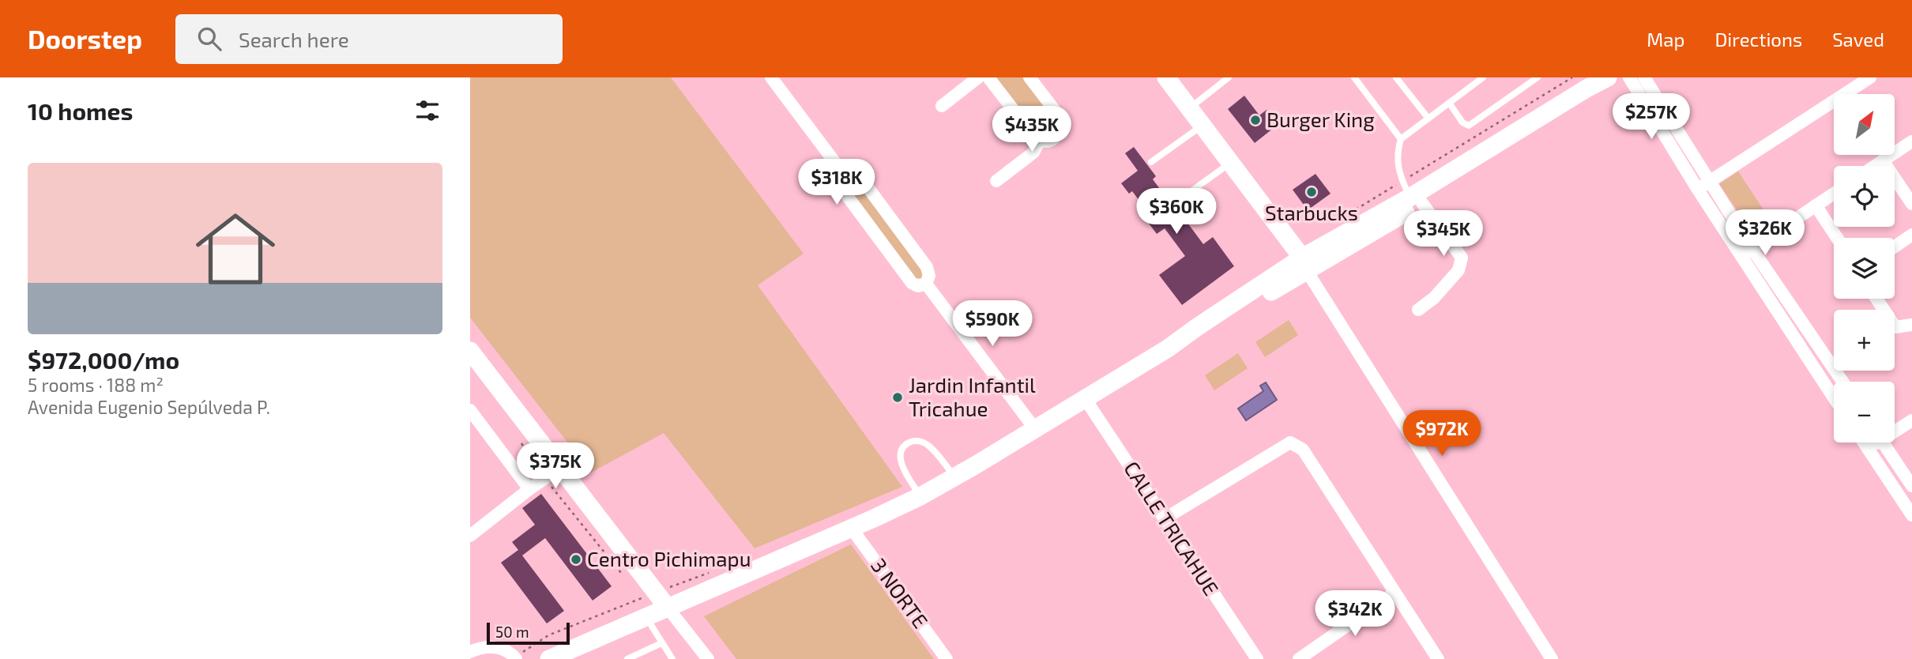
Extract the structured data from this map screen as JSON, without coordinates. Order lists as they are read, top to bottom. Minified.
{"streets":{"street":["CALLE TRICAHUE","3 NORTE"]},"places":["Burger King","Starbucks","Jardin Infantil Tricahue","Centro Pichimapu"],"scale_bar":"50 m","north":"top right","page":{"header":"Doorstep","search":"Search here","nav":["Map","Directions","Saved"],"heading":"10 homes","price":["$257K","$435K","$318K","$360K","$326K","$345K","$590K","$972K","$375K","$342K"],"map_buttons":["+","−"],"list":[{"name":"$972,000/mo","note":"5 rooms · 188 m² · Avenida Eugenio Sepúlveda P."}],"scale":"50 m"}}
